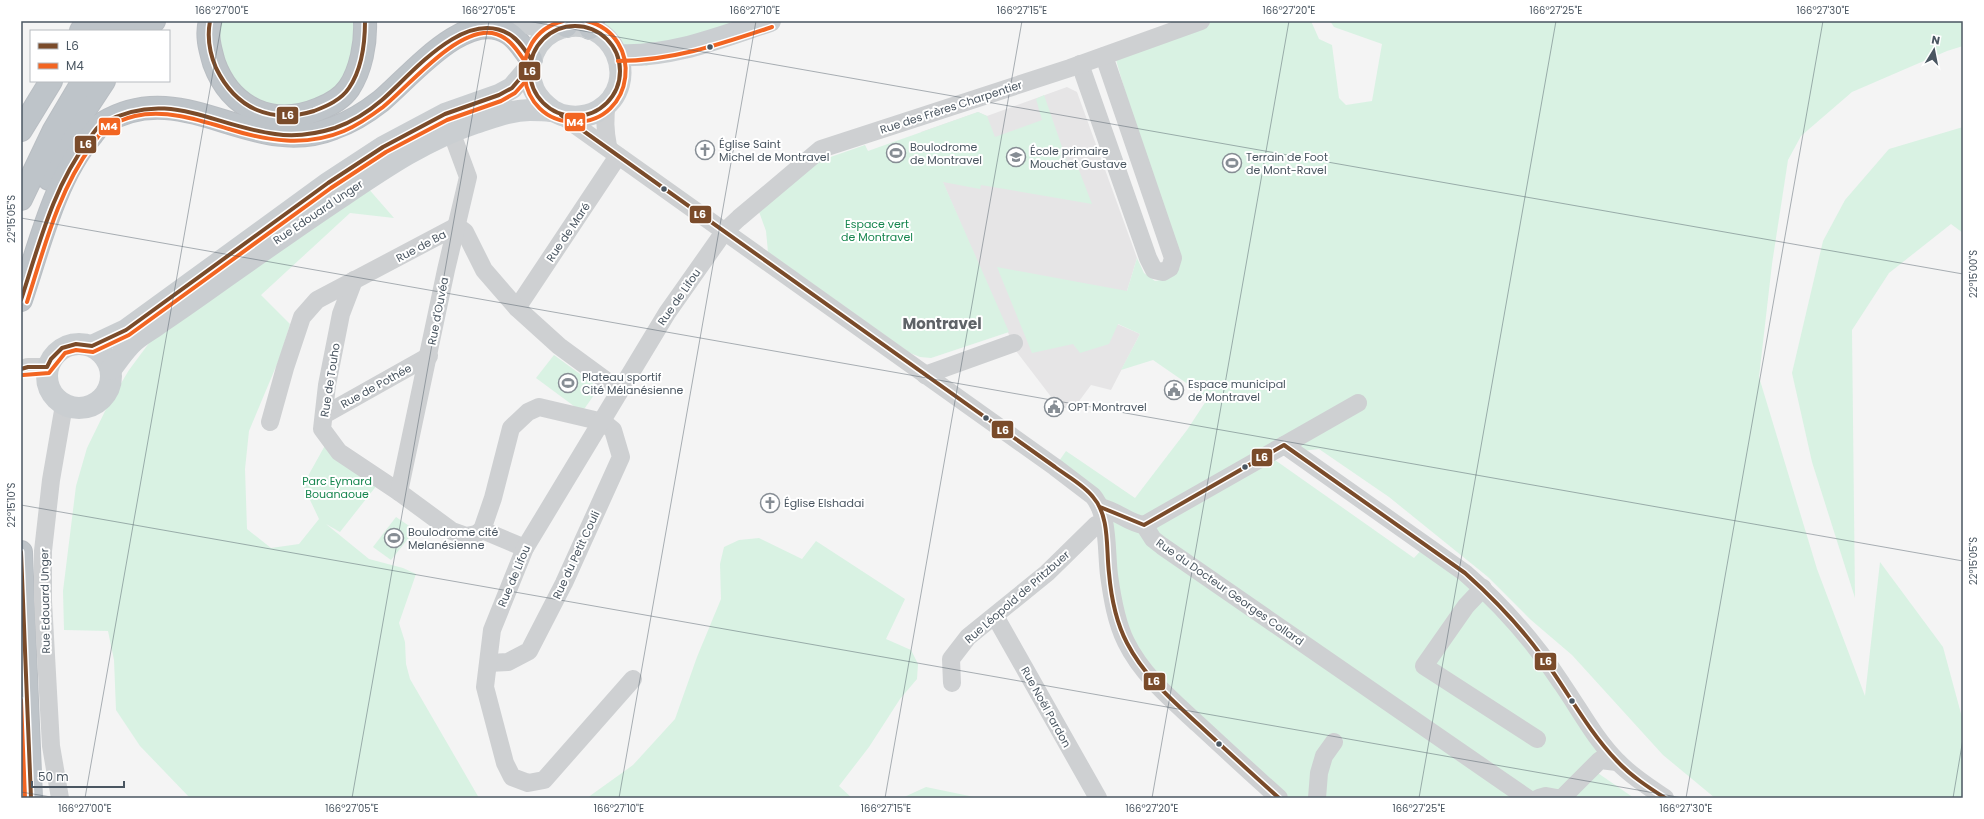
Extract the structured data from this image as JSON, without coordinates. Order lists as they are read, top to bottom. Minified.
{"streets":{"main road":["Rue Edouard Unger"],"street":["Rue des Frères Charpentier","Rue de Maré","Rue de Ba","Rue de Lifou","Rue d'Ouvéa","Rue de Touho","Rue de Pothée","Rue du Petit Couli","Rue du Docteur Georges Collard","Rue Léopold de Pritzbuer","Rue Noël Pardon"]},"crossings":[["Rue des Frères Charpentier","Rue de Lifou"],["Rue Edouard Unger","Rue d'Ouvéa"],["Rue de Maré","Rue de Ba"],["Rue de Ba","Rue de Lifou"],["Rue de Ba","Rue d'Ouvéa"],["Rue de Ba","Rue de Touho"],["Rue de Lifou","Rue du Petit Couli"],["Rue d'Ouvéa","Rue de Touho"],["Rue d'Ouvéa","Rue de Pothée"],["Rue de Touho","Rue de Pothée"],["Rue Léopold de Pritzbuer","Rue Noël Pardon"]],"districts":["Montravel"],"parks":["Espace vert de Montravel","Parc Eymard Bouanaoue"],"places":{"church":["Église Saint Michel de Montravel","Église Elshadai"],"sports":["Boulodrome de Montravel","Terrain de Foot de Mont-Ravel","Plateau sportif Cité Mélanésienne","Boulodrome cité Melanésienne"],"school or university":["École primaire Mouchet Gustave"],"public building":["Espace municipal de Montravel","OPT Montravel"]},"lines":["transit line L6","transit line M4"],"legend":["L6","M4"],"scale_bar":"50 m","north":"top","coordinates":["166°27'00\"E","166°27'05\"E","166°27'10\"E","166°27'15\"E","166°27'20\"E","166°27'25\"E","166°27'30\"E","22°15'05\"S","22°15'00\"S","22°15'10\"S"]}
